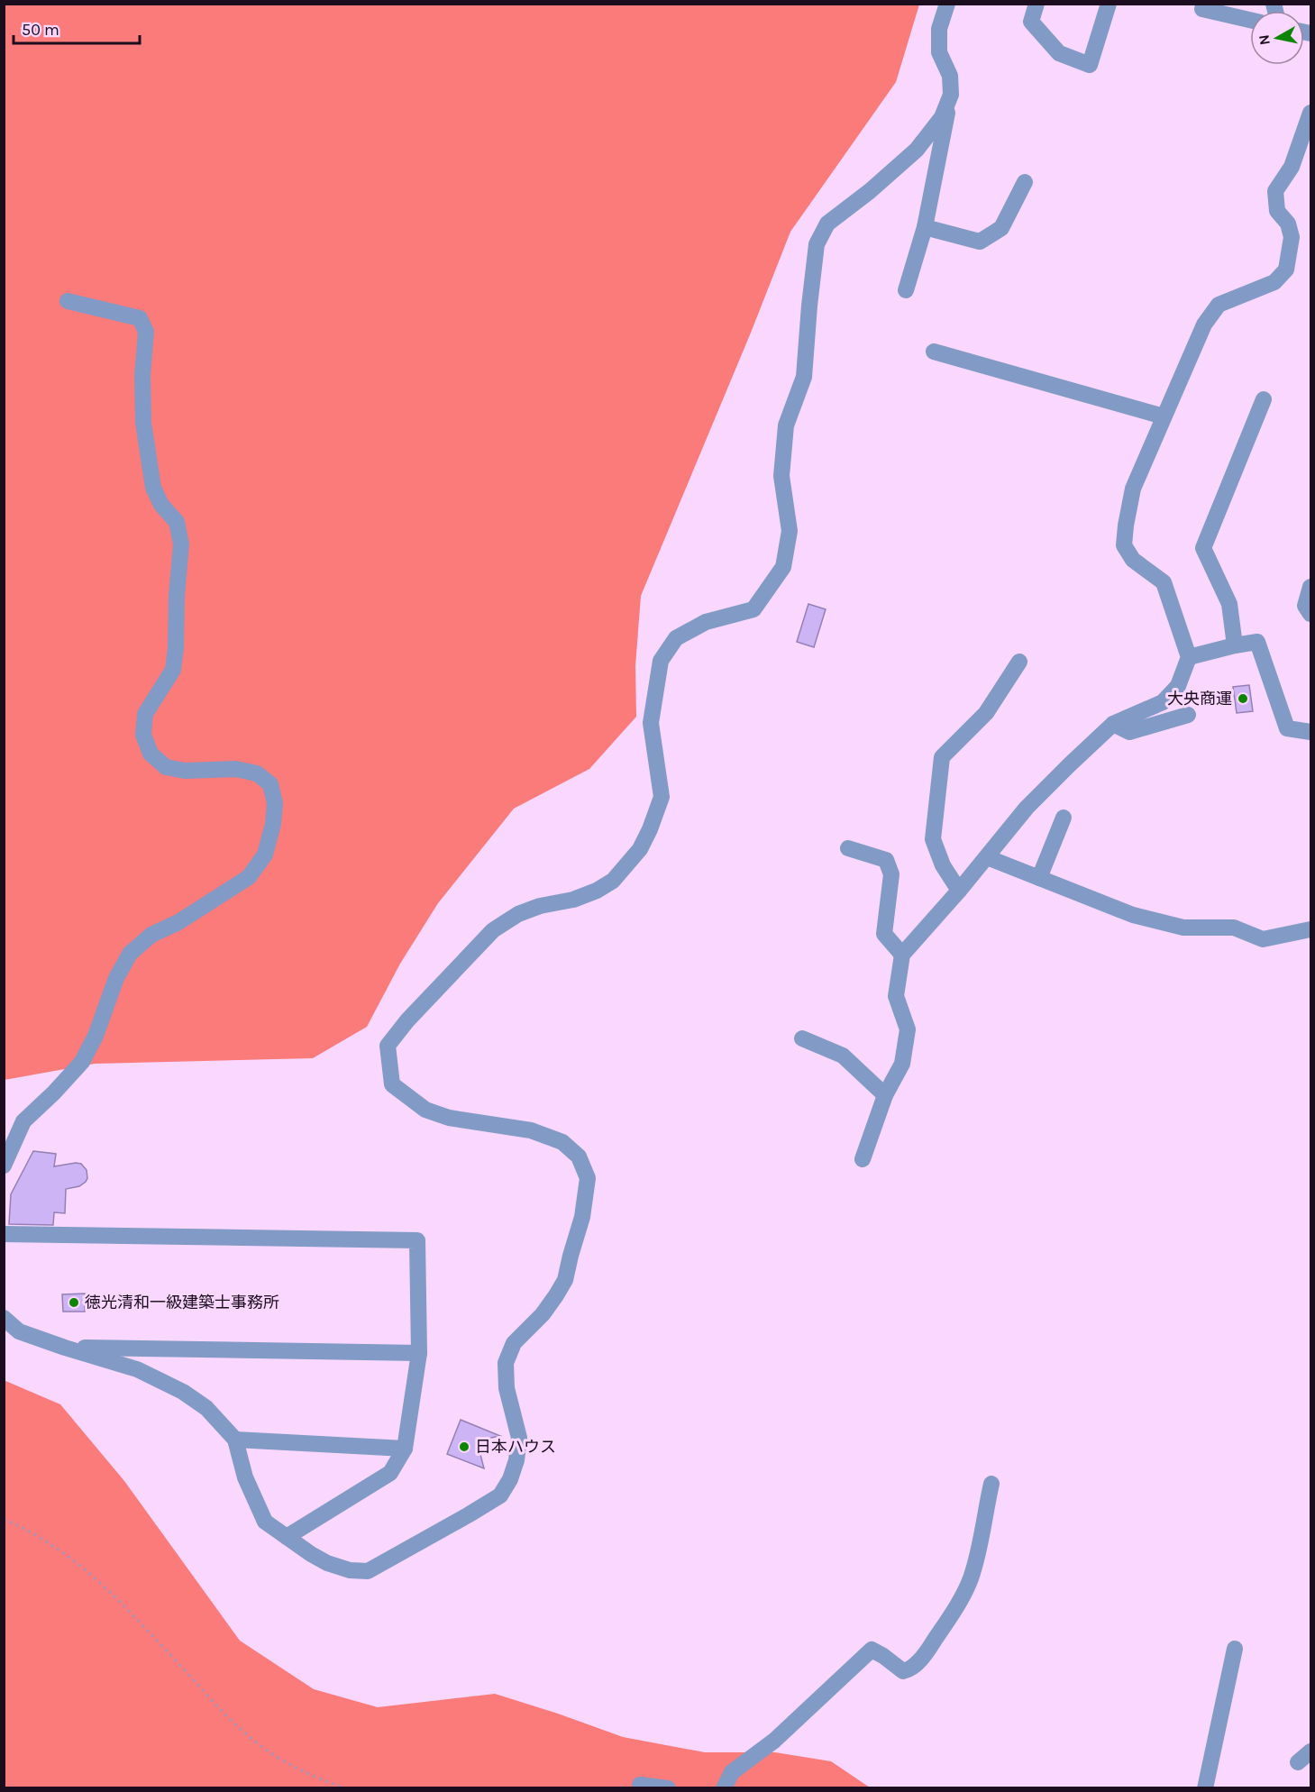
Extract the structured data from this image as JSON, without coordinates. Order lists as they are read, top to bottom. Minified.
{"places":["大央商運","徳光清和一級建築士事務所","日本ハウス"],"scale_bar":"50 m","north":"left"}
